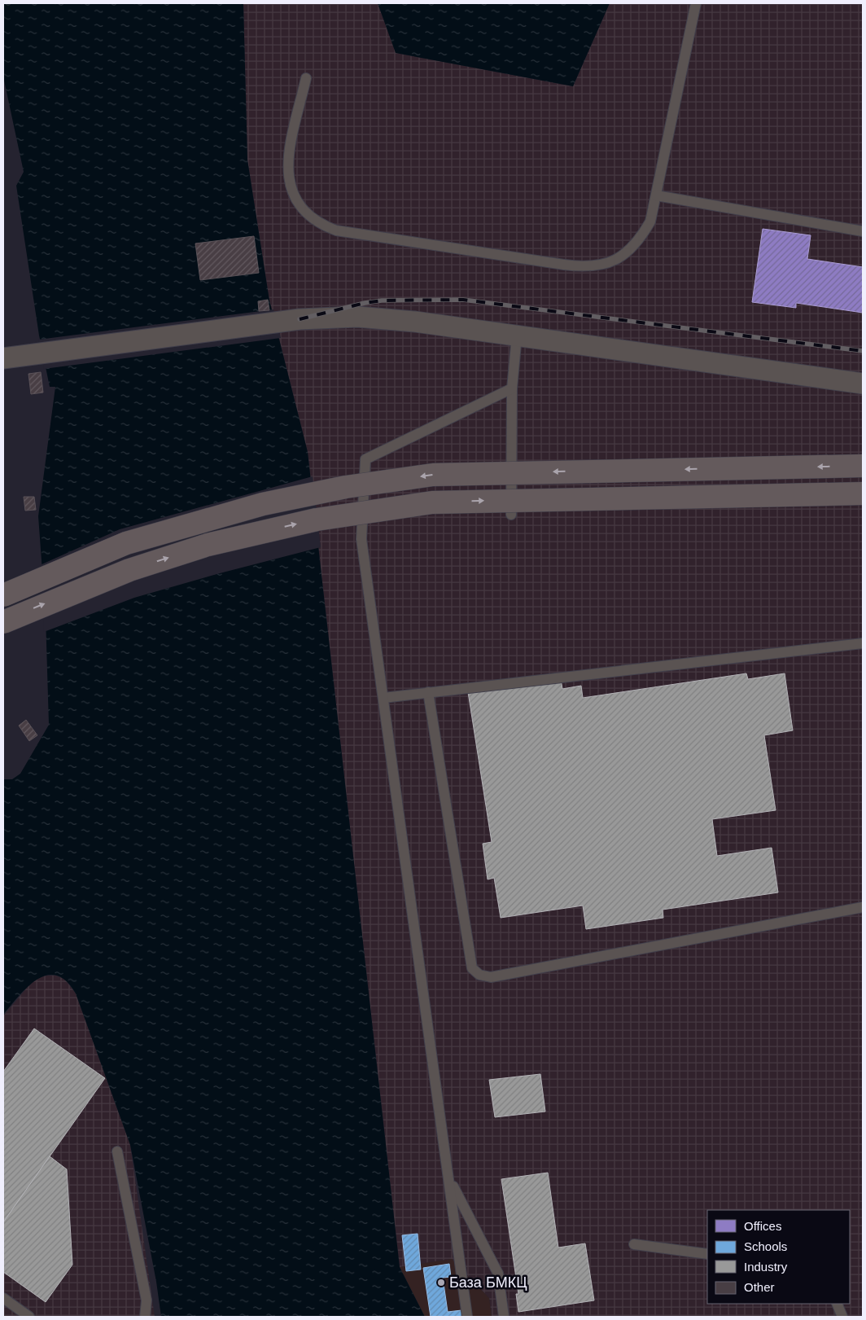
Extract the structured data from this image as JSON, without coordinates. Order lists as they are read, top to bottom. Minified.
{"places":["База БМКЦ"],"legend":["Offices","Schools","Industry","Other"]}
